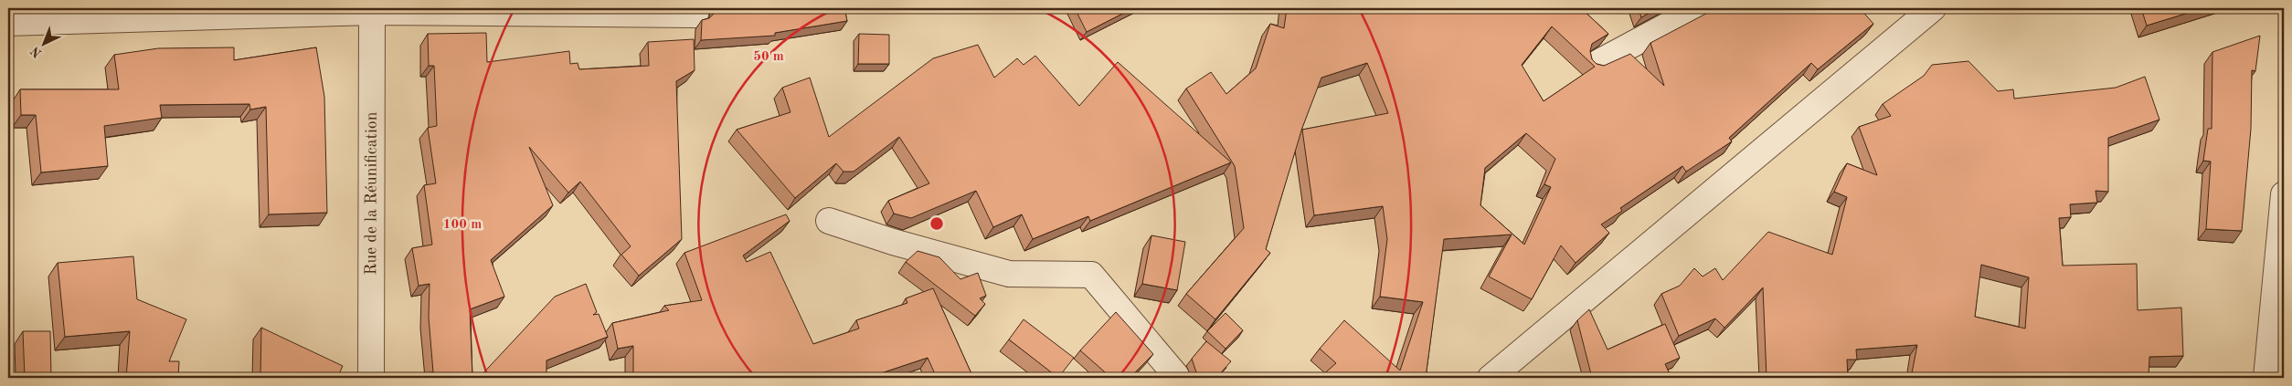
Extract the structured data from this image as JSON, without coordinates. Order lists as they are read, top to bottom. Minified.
{"streets":{"street":["Rue de la Réunification"]},"north":"bottom left","rings":["50 m","100 m"]}
